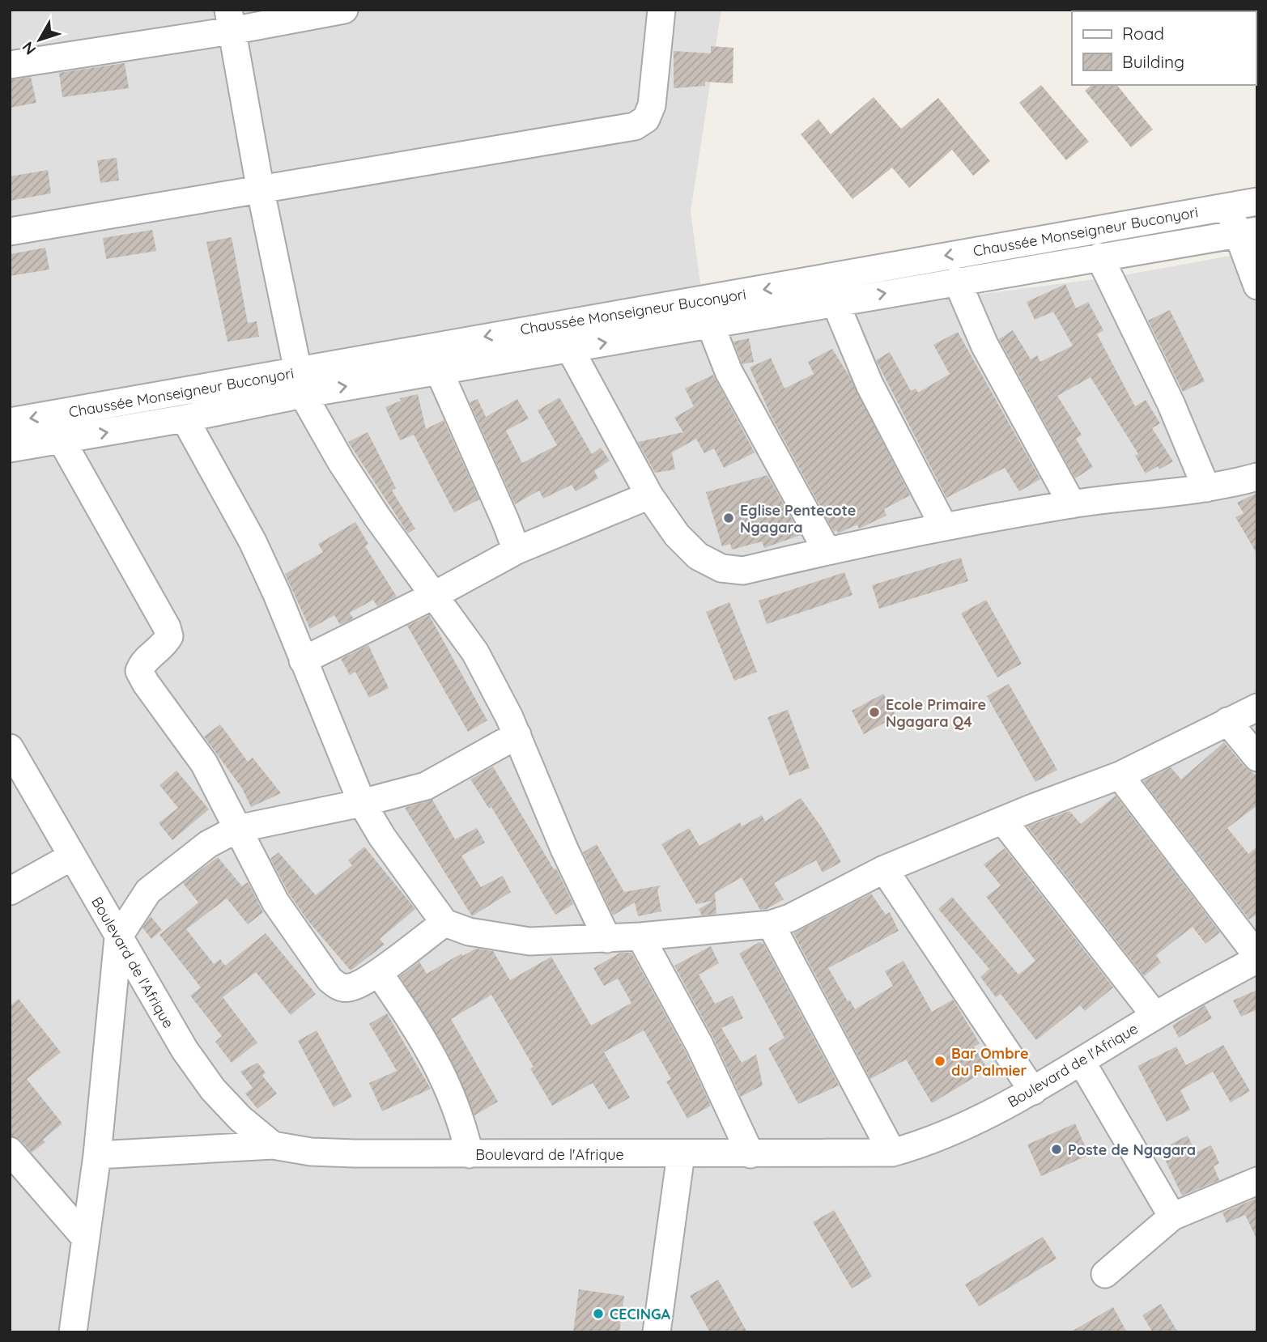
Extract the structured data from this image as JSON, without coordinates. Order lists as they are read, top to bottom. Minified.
{"streets":{"street":["Chaussée Monseigneur Buconyori","Boulevard de l'Afrique"]},"places":["Eglise Pentecote Ngagara","Ecole Primaire Ngagara Q4","Bar Ombre du Palmier","Poste de Ngagara","CECINGA"],"legend":["Road","Building"],"north":"bottom left"}
